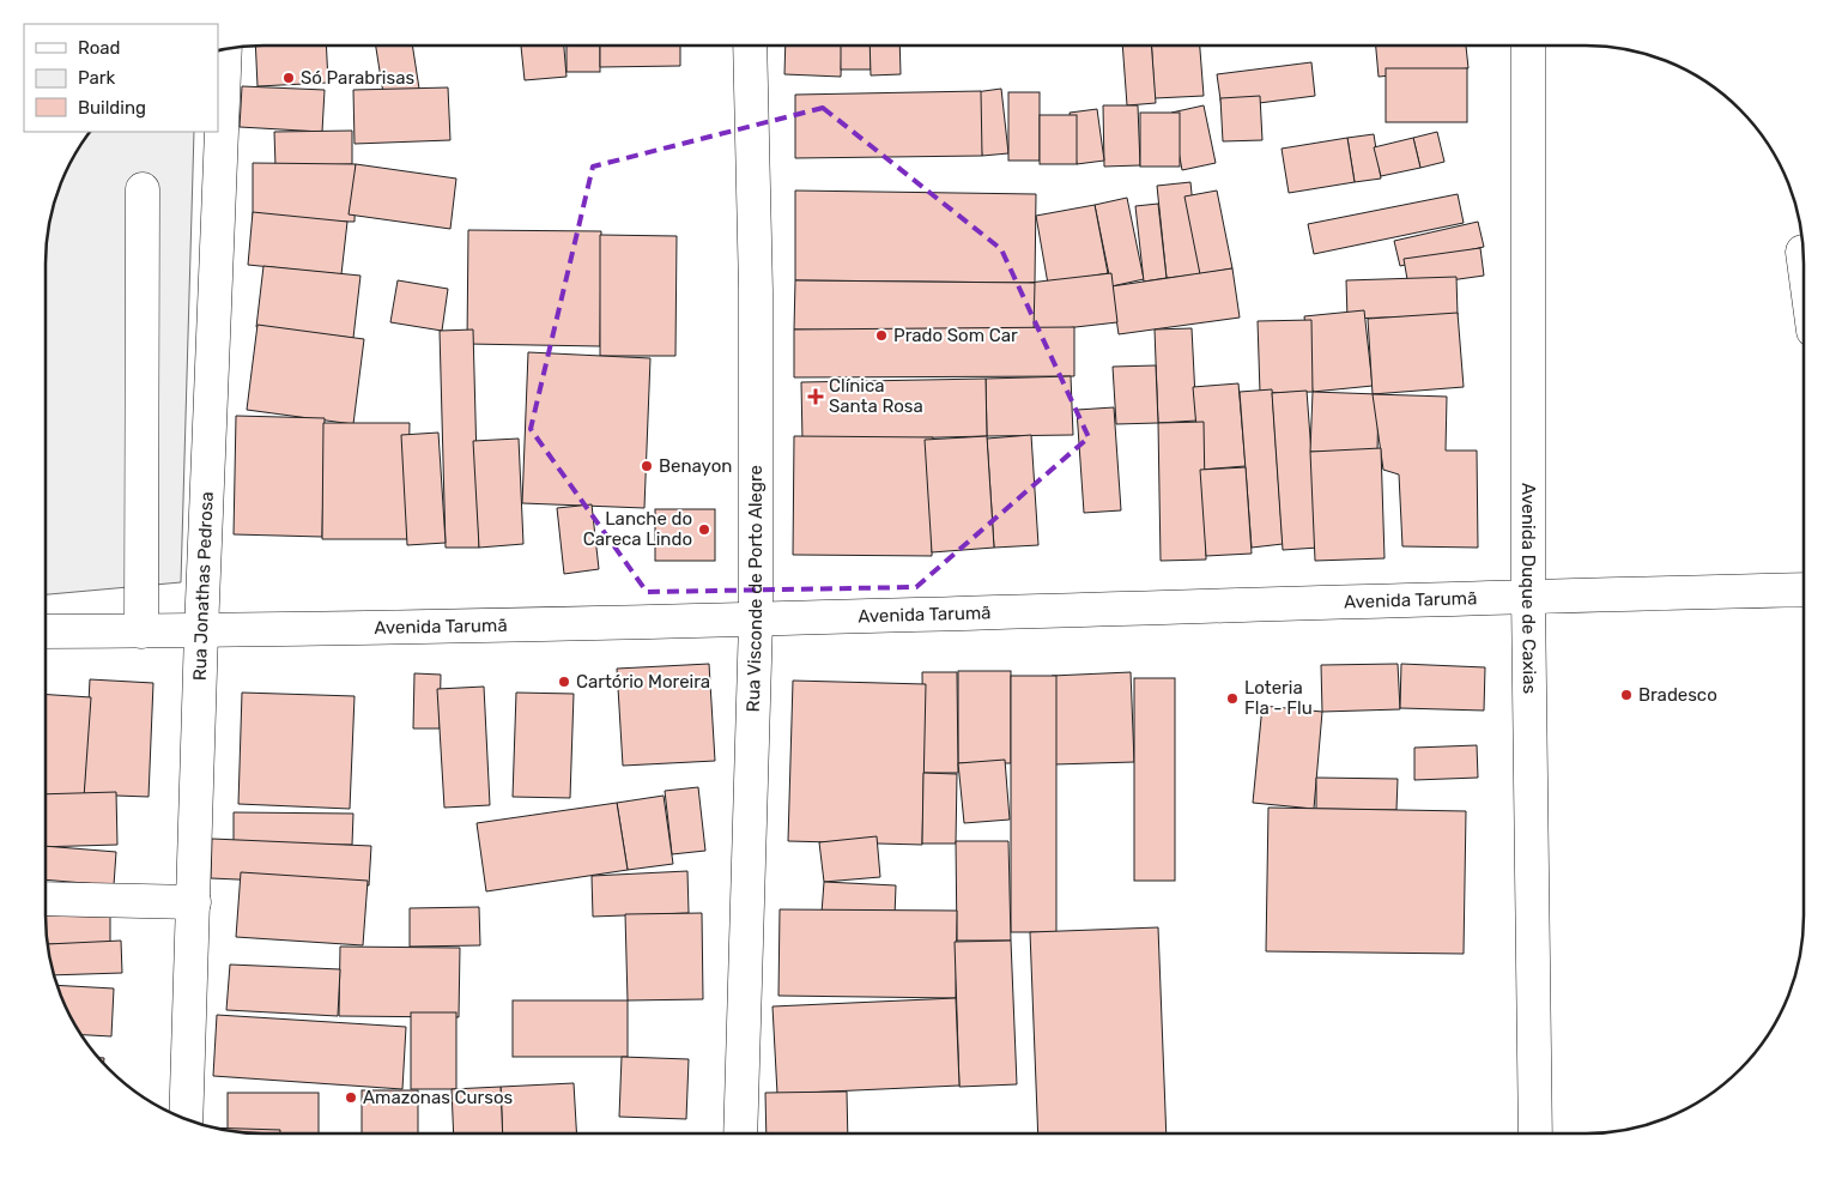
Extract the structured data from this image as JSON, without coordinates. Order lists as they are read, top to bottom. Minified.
{"streets":{"street":["Rua Jonathas Pedrosa","Rua Visconde de Porto Alegre","Avenida Duque de Caxias","Avenida Tarumã"]},"crossings":[["Rua Jonathas Pedrosa","Avenida Tarumã"],["Rua Visconde de Porto Alegre","Avenida Tarumã"],["Avenida Duque de Caxias","Avenida Tarumã"]],"places":{"other":["Só Parabrisas","Prado Som Car","Benayon","Lanche do Careca Lindo","Cartório Moreira","Bradesco","Loteria Fla - Flu","Amazonas Cursos"],"health":["Clínica Santa Rosa"]},"legend":["Road","Park","Building"]}
